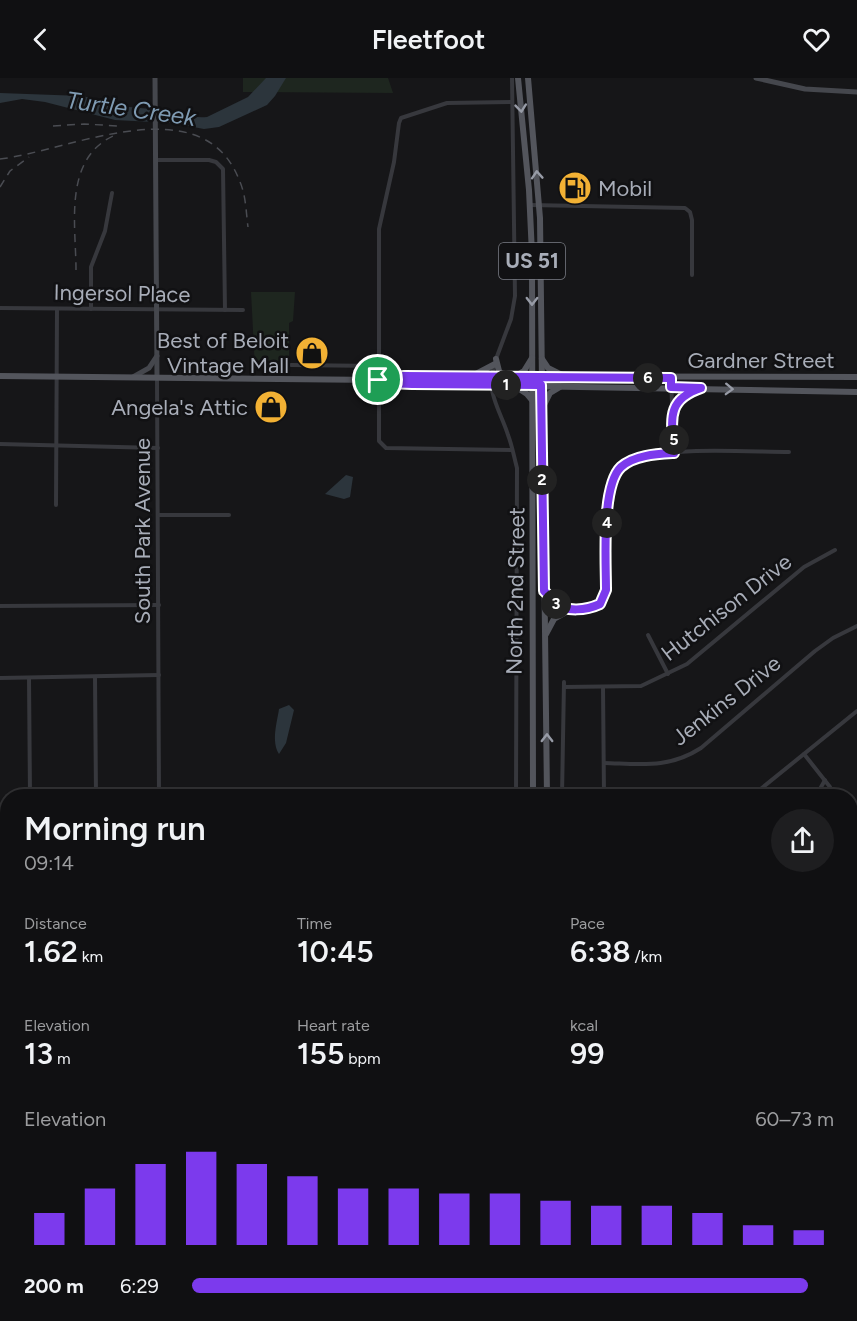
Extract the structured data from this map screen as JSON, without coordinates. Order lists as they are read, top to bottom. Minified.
{"streets":{"main road":["US 51","Gardner Street","North 2nd Street"],"street":["Ingersol Place","South Park Avenue","Hutchison Drive","Jenkins Drive"]},"crossings":[["US 51","Gardner Street"],["US 51","North 2nd Street"],["Ingersol Place","South Park Avenue"],["Gardner Street","South Park Avenue"],["Gardner Street","North 2nd Street"]],"water":["Turtle Creek"],"places":{"fuel station":["Mobil"],"shop":["Best of Beloit Vintage Mall","Angela's Attic"]},"page":{"header":"Fleetfoot","pins":["6","1","5","2","4","3"],"heading":["Morning run","09:14"],"stats":[["Distance","1.62 km"],["Time","10:45"],["Pace","6:38 /km"],["Elevation","13 m"],["Heart rate","155 bpm"],["kcal","99"]],"chart":["Elevation","60–73 m"],"list":[{"name":"200 m","note":"6:29"}]}}
